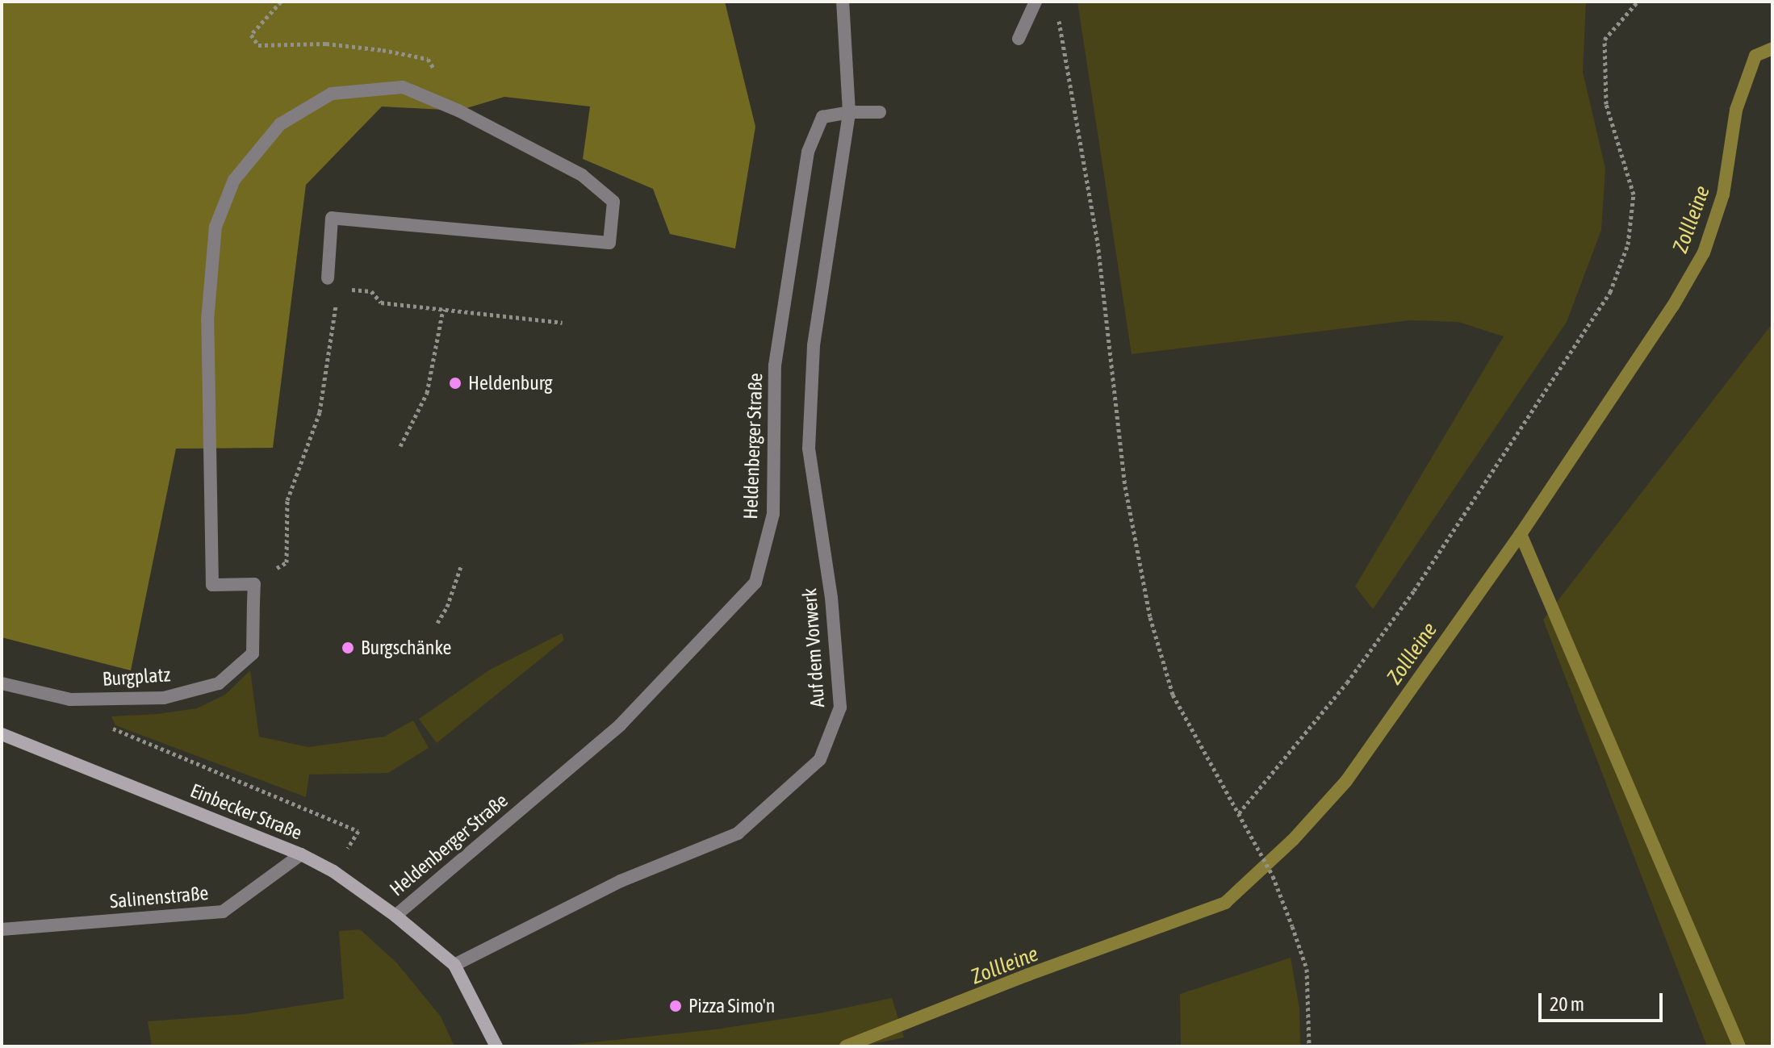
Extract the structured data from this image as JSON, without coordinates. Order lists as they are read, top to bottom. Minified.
{"streets":{"street":["Heldenberger Straße","Auf dem Vorwerk","Burgplatz","Einbecker Straße","Salinenstraße"]},"crossings":[["Heldenberger Straße","Auf dem Vorwerk"],["Heldenberger Straße","Einbecker Straße"],["Auf dem Vorwerk","Einbecker Straße"],["Einbecker Straße","Salinenstraße"]],"water":["Zollleine"],"places":["Heldenburg","Burgschänke","Pizza Simo'n"],"scale_bar":"20 m"}
